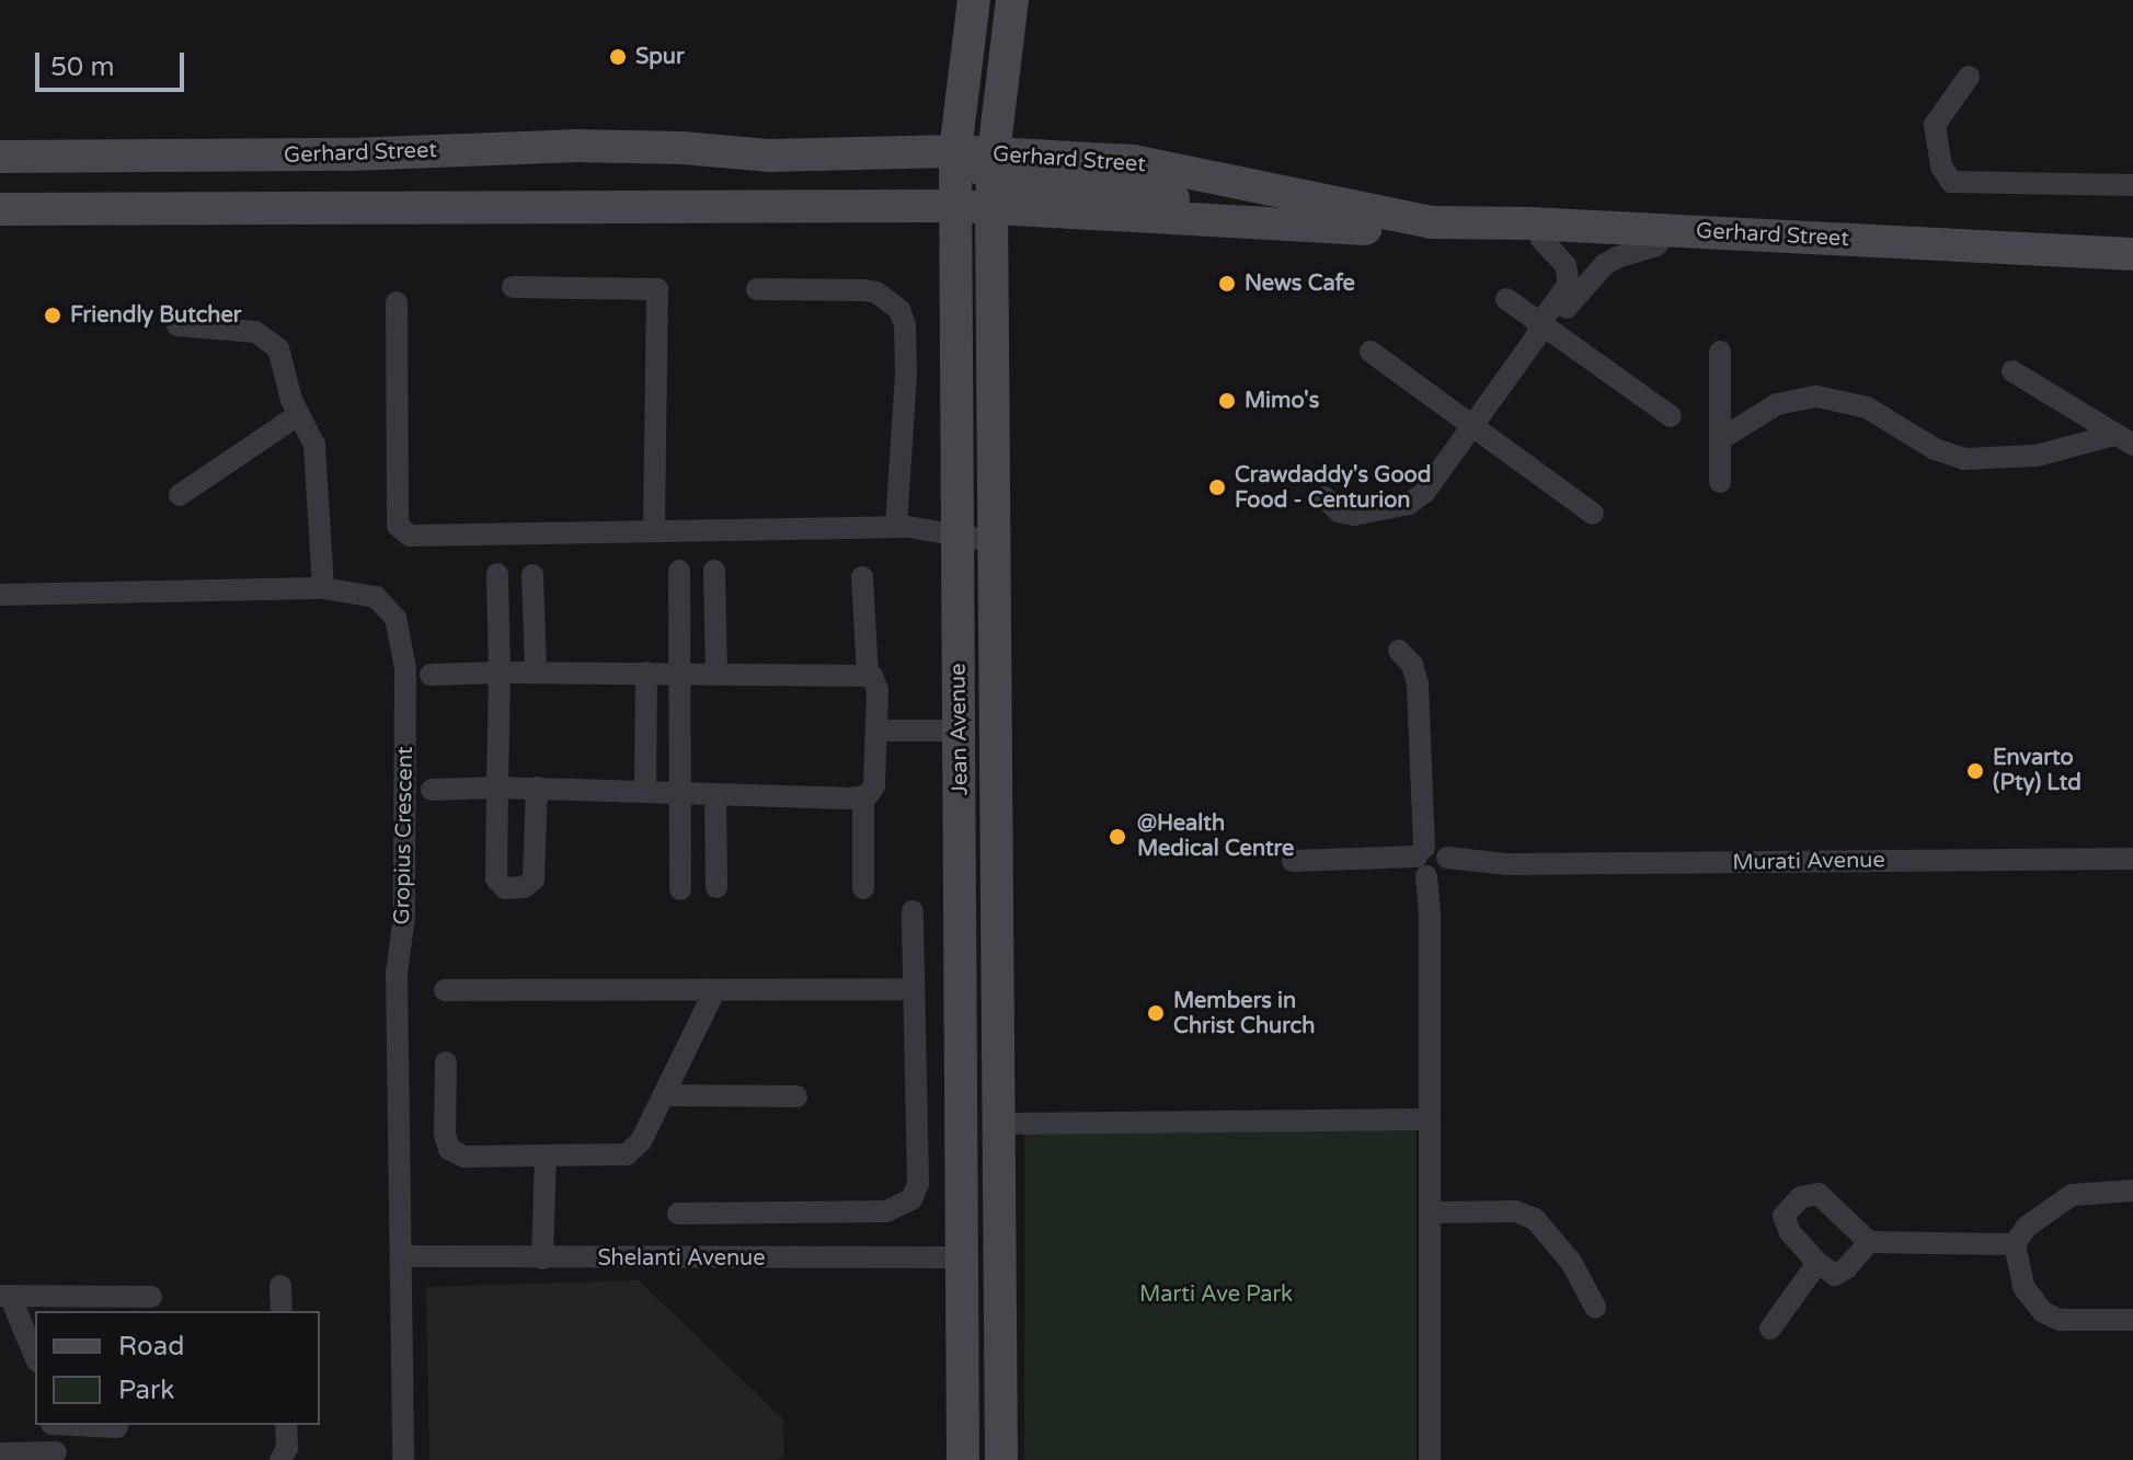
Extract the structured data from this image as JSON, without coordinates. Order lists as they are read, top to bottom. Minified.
{"streets":{"street":["Gerhard Street","Jean Avenue","Gropius Crescent","Murati Avenue","Shelanti Avenue"]},"crossings":[["Gerhard Street","Jean Avenue"],["Jean Avenue","Shelanti Avenue"],["Gropius Crescent","Shelanti Avenue"]],"parks":["Marti Ave Park"],"places":["Spur","News Cafe","Friendly Butcher","Mimo's","Crawdaddy's Good Food - Centurion","Envarto (Pty) Ltd","@Health Medical Centre","Members in Christ Church"],"legend":["Road","Park"],"scale_bar":"50 m"}
